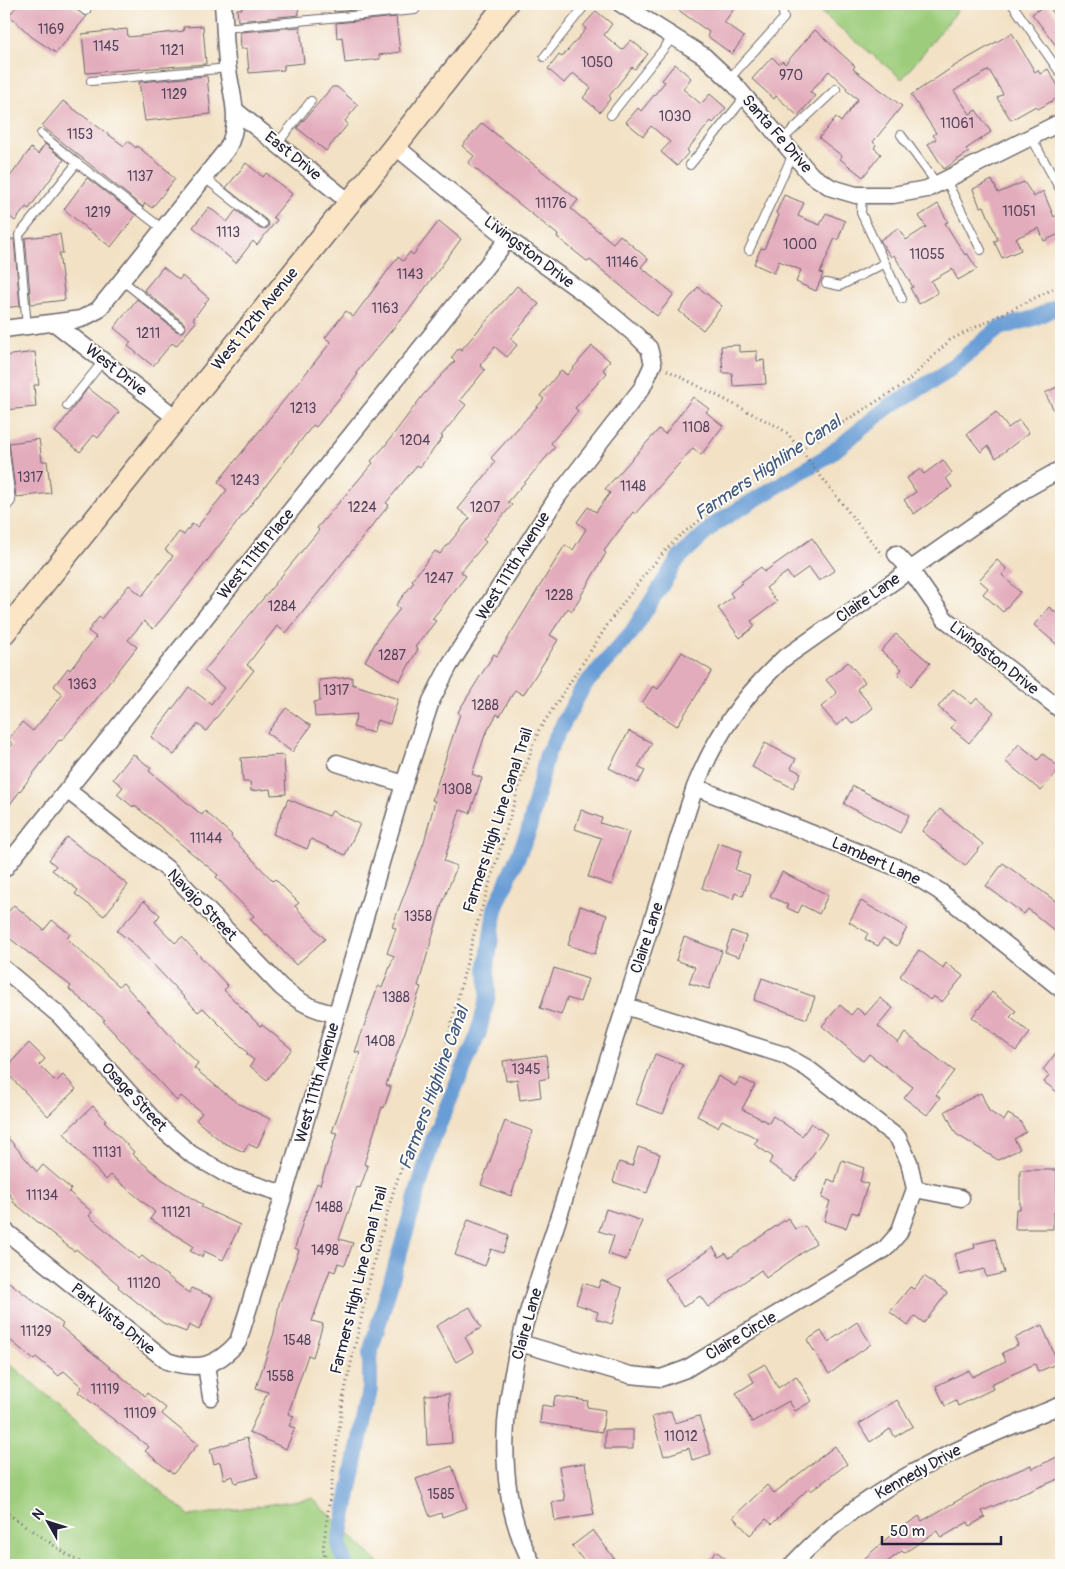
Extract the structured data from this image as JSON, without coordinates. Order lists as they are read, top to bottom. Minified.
{"streets":{"main road":["West 112th Avenue"],"street":["Santa Fe Drive","East Drive","Livingston Drive","West Drive","West 111th Place","West 111th Avenue","Claire Lane","Lambert Lane","Navajo Street","Osage Street","Park Vista Drive","Claire Circle","Kennedy Drive"],"path":["Farmers High Line Canal Trail"]},"crossings":[["East Drive","West 112th Avenue"],["Livingston Drive","West 112th Avenue"],["Livingston Drive","West 111th Place"],["Livingston Drive","West 111th Avenue"],["Livingston Drive","Claire Lane"],["West 112th Avenue","West Drive"],["West 111th Place","Navajo Street"],["West 111th Avenue","Navajo Street"],["West 111th Avenue","Osage Street"],["West 111th Avenue","Park Vista Drive"],["Claire Lane","Lambert Lane"],["Claire Lane","Claire Circle"]],"water":["Farmers Highline Canal"],"house_numbers":["1169","1145","1121","1050","970","1129","1030","11061","1153","1137","11176","11051","1219","1113","1000","11055","11146","1143","1163","1211","1213","1108","1204","1317","1243","1148","1224","1207","1247","1228","1284","1287","1363","1317","1288","1308","11144","1358","1388","1408","1345","11131","11134","1488","11121","1498","11120","11129","1548","1558","11119","11109","11012","1585"],"scale_bar":"50 m","north":"top left"}
